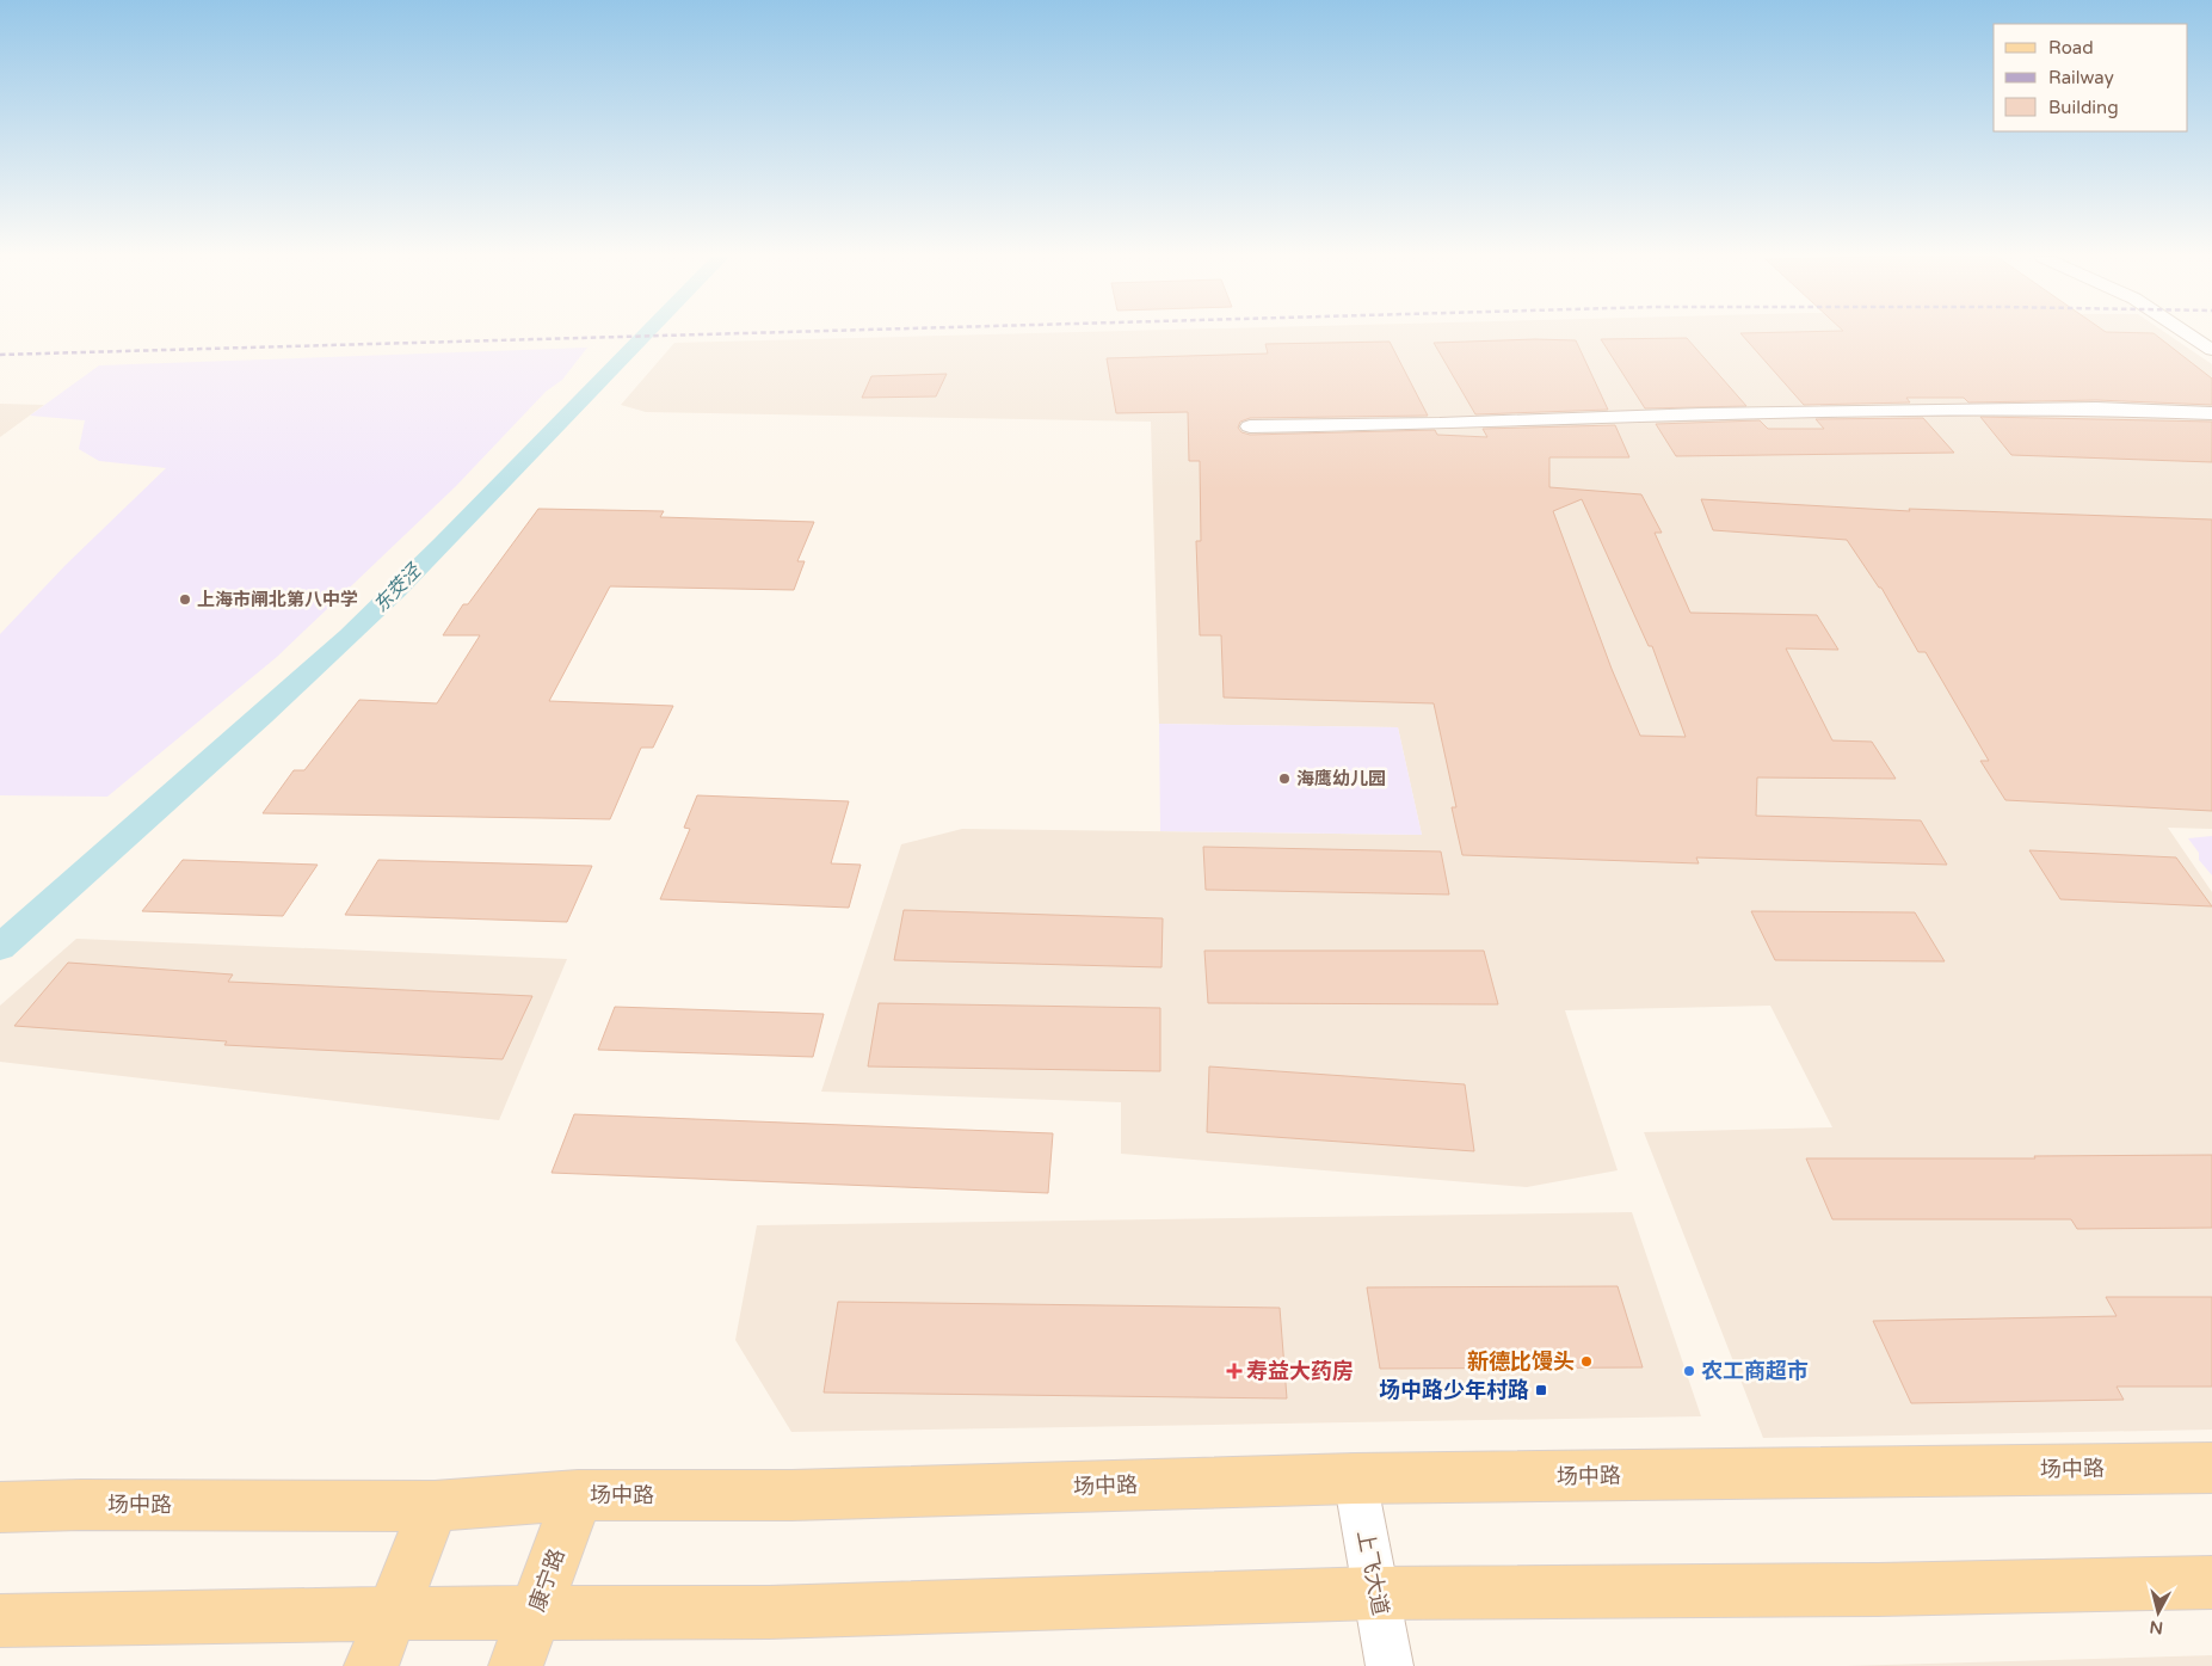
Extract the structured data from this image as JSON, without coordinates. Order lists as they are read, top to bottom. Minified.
{"streets":{"main road":["场中路","康宁路"],"street":["上飞大道"]},"crossings":[["场中路","上飞大道"],["场中路","康宁路"]],"water":["东茭泾"],"places":{"other":["上海市闸北第八中学","海鹰幼儿园","新德比馒头","农工商超市"],"health":["寿益大药房"],"transit":["场中路少年村路"]},"legend":["Road","Railway","Building"],"north":"bottom"}
